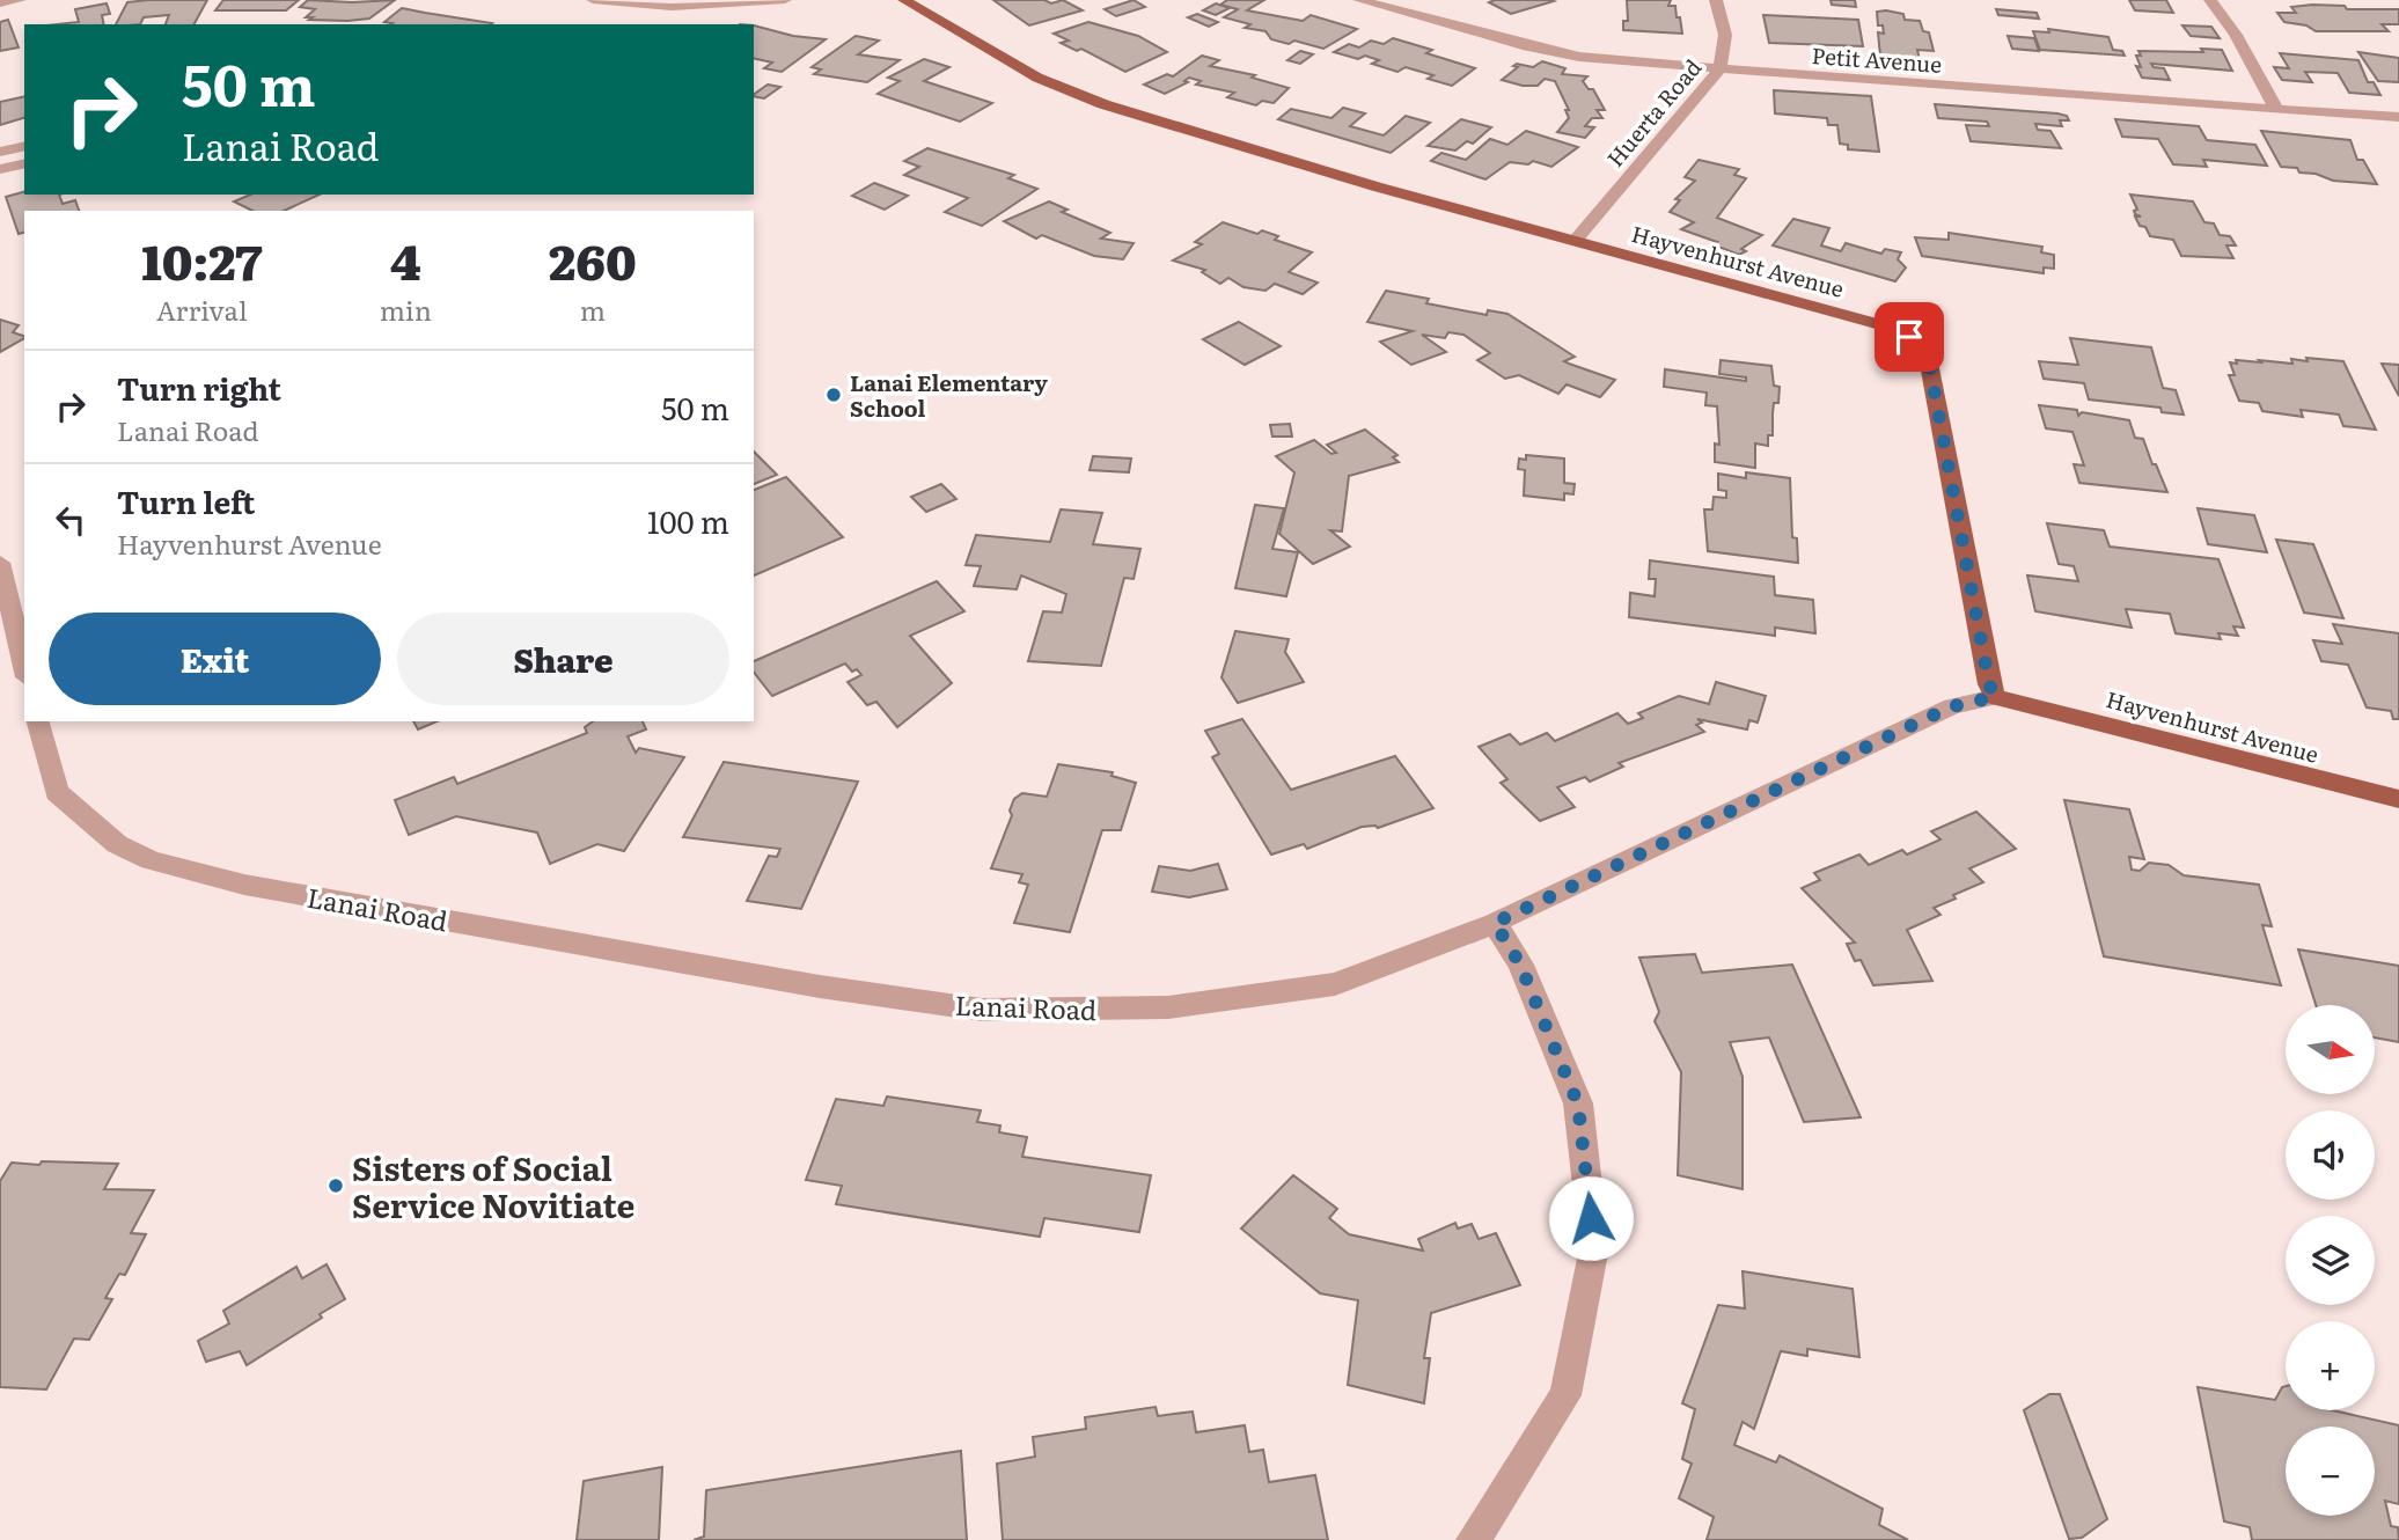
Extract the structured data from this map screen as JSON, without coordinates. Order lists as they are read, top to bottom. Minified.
{"streets":{"main road":["Hayvenhurst Avenue"],"street":["Petit Avenue","Huerta Road","Lanai Road"]},"crossings":[["Petit Avenue","Huerta Road"],["Huerta Road","Hayvenhurst Avenue"],["Hayvenhurst Avenue","Lanai Road"]],"places":["Lanai Elementary School","Sisters of Social Service Novitiate"],"north":"right","page":{"turn":["50 m","Lanai Road"],"eta":["10:27","Arrival","4","min","260","m"],"list":[{"name":"Turn right","note":"Lanai Road","value":"50 m"},{"name":"Turn left","note":"Hayvenhurst Avenue","value":"100 m"}],"buttons":["Exit","Share"],"map_buttons":["+","−"]}}
